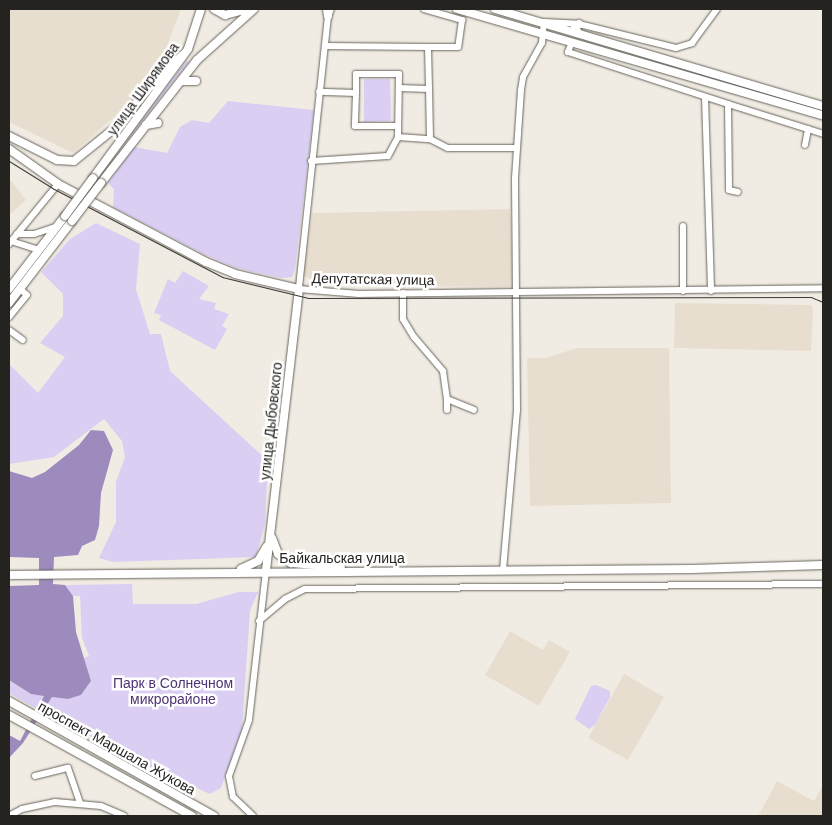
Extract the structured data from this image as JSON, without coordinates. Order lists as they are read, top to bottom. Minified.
{"streets":{"main road":["улица Ширямова","Депутатская улица","улица Дыбовского","Байкальская улица","проспект Маршала Жукова"]},"crossings":[["Депутатская улица","улица Дыбовского"],["улица Дыбовского","Байкальская улица"]],"parks":["Парк в Солнечном микрорайоне"]}
